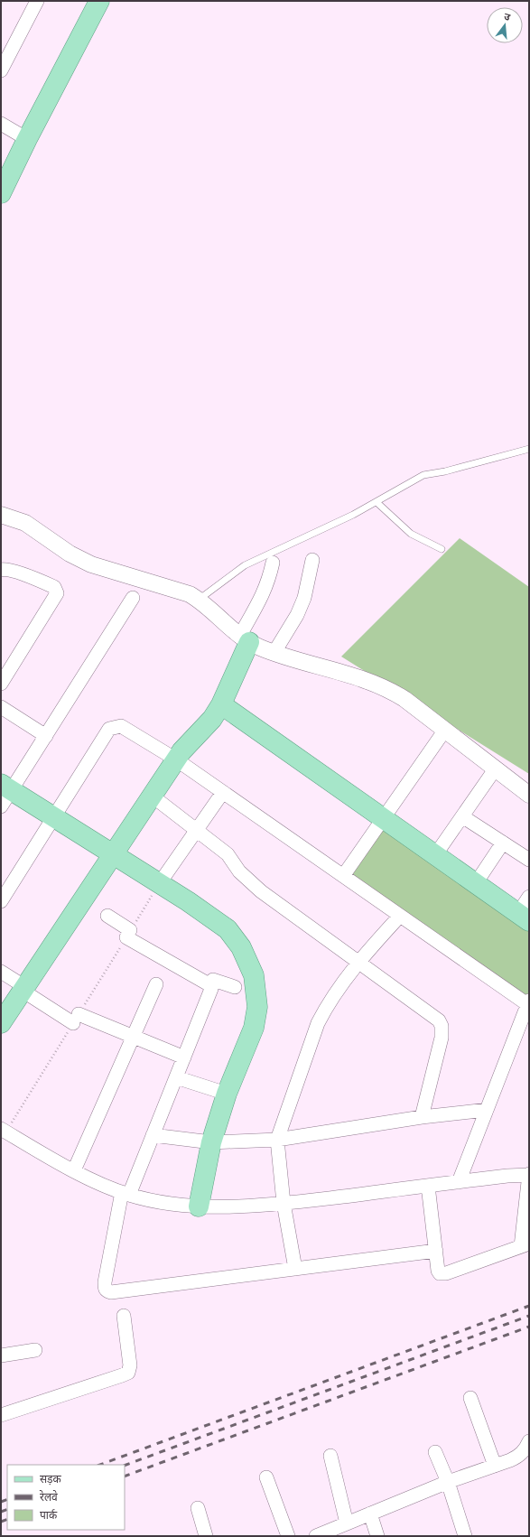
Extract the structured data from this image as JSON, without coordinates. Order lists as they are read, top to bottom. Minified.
{"legend":["सड़क","रेलवे","पार्क"],"north":"top"}
